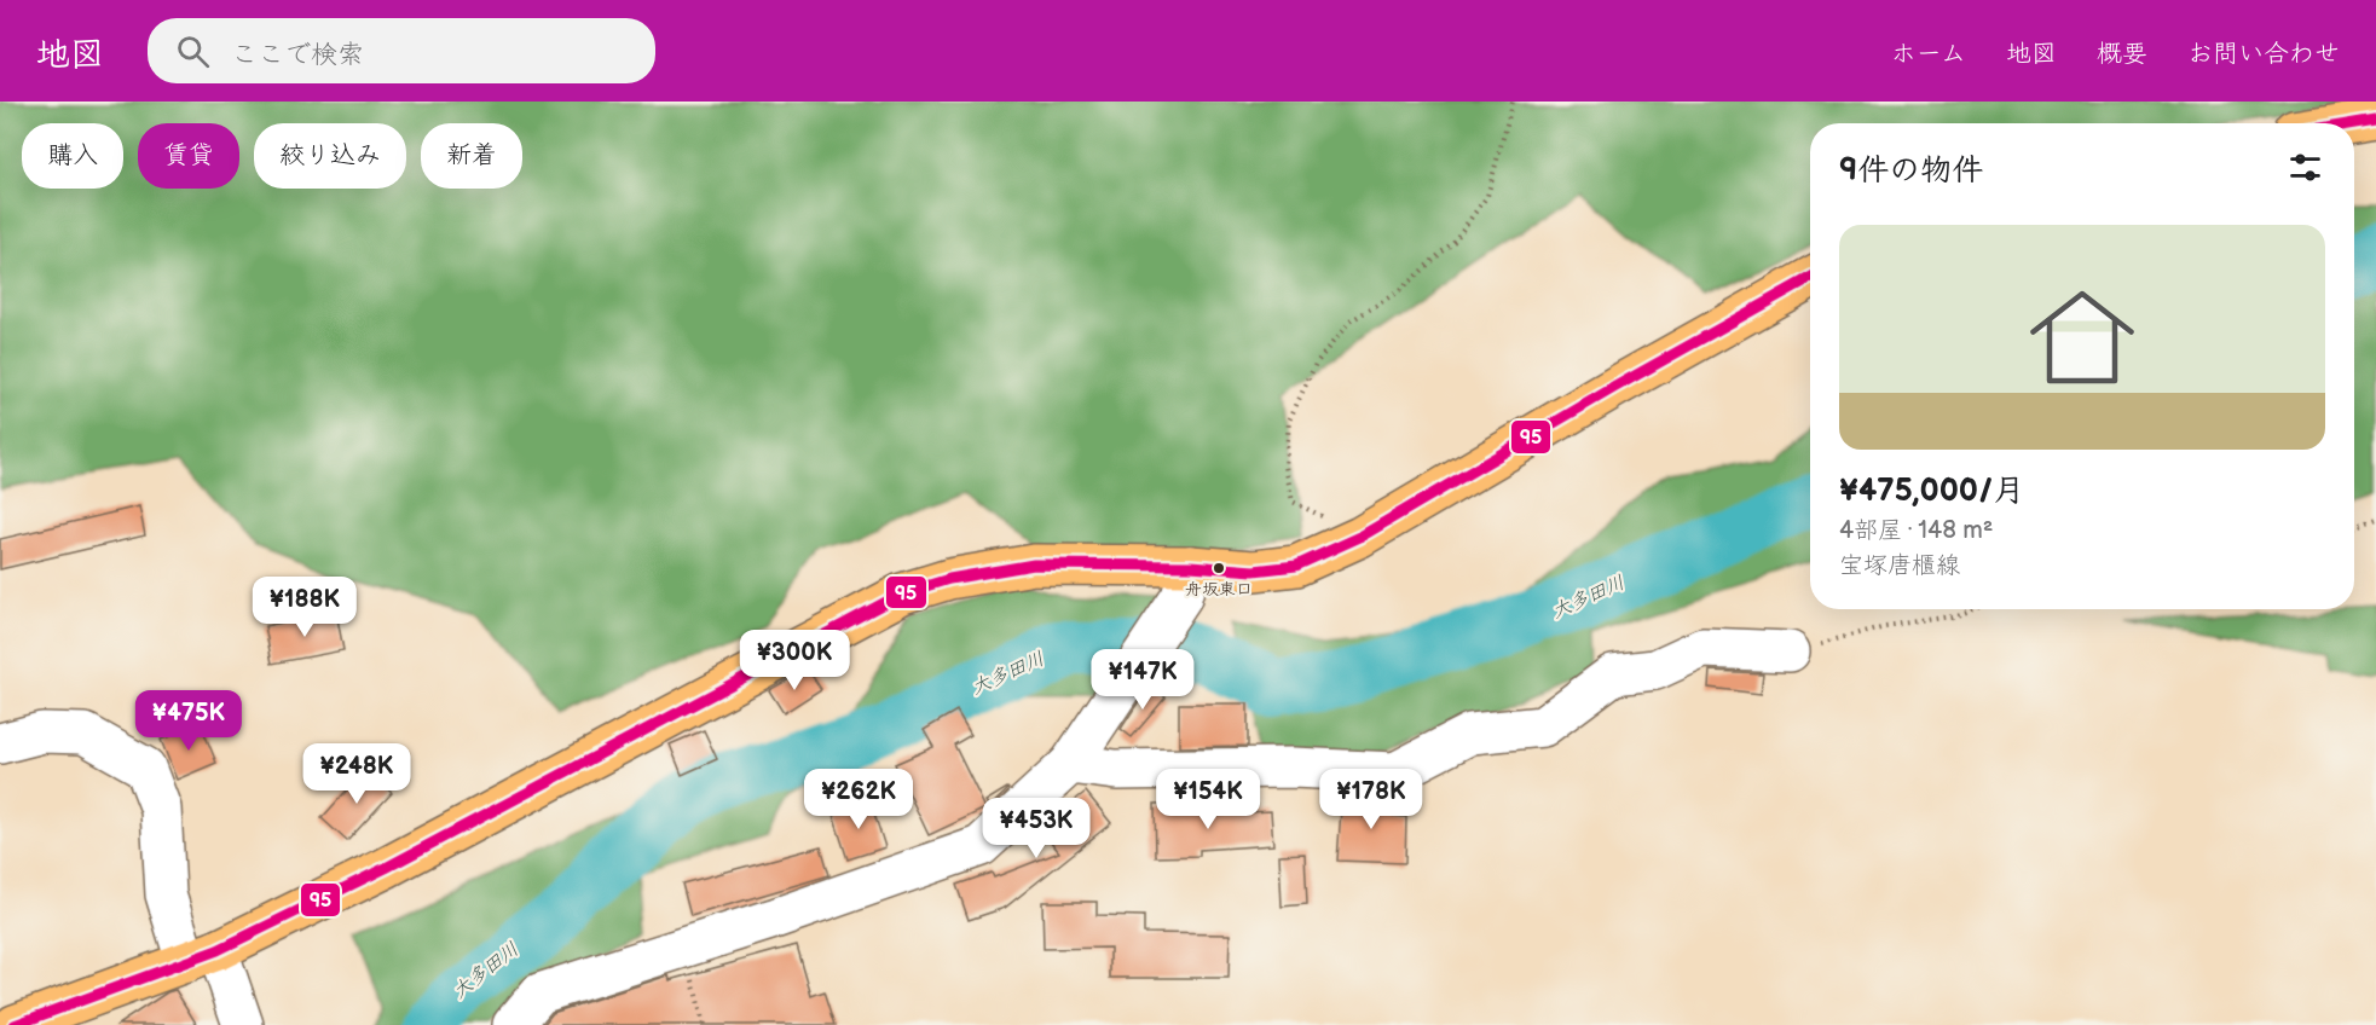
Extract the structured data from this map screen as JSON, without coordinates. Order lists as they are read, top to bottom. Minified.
{"water":["大多田川"],"places":["舟坂東口"],"lines":["transit line 95"],"page":{"header":"地図","search":"ここで検索","nav":["ホーム","地図","概要","お問い合わせ"],"chip":["購入","賃貸","絞り込み","新着"],"heading":"9件の物件","list":[{"name":"¥475,000/月","note":"4部屋 · 148 m² · 宝塚唐櫃線"}],"price":["¥188K","¥300K","¥147K","¥475K","¥248K","¥262K","¥154K","¥178K","¥453K"]}}
